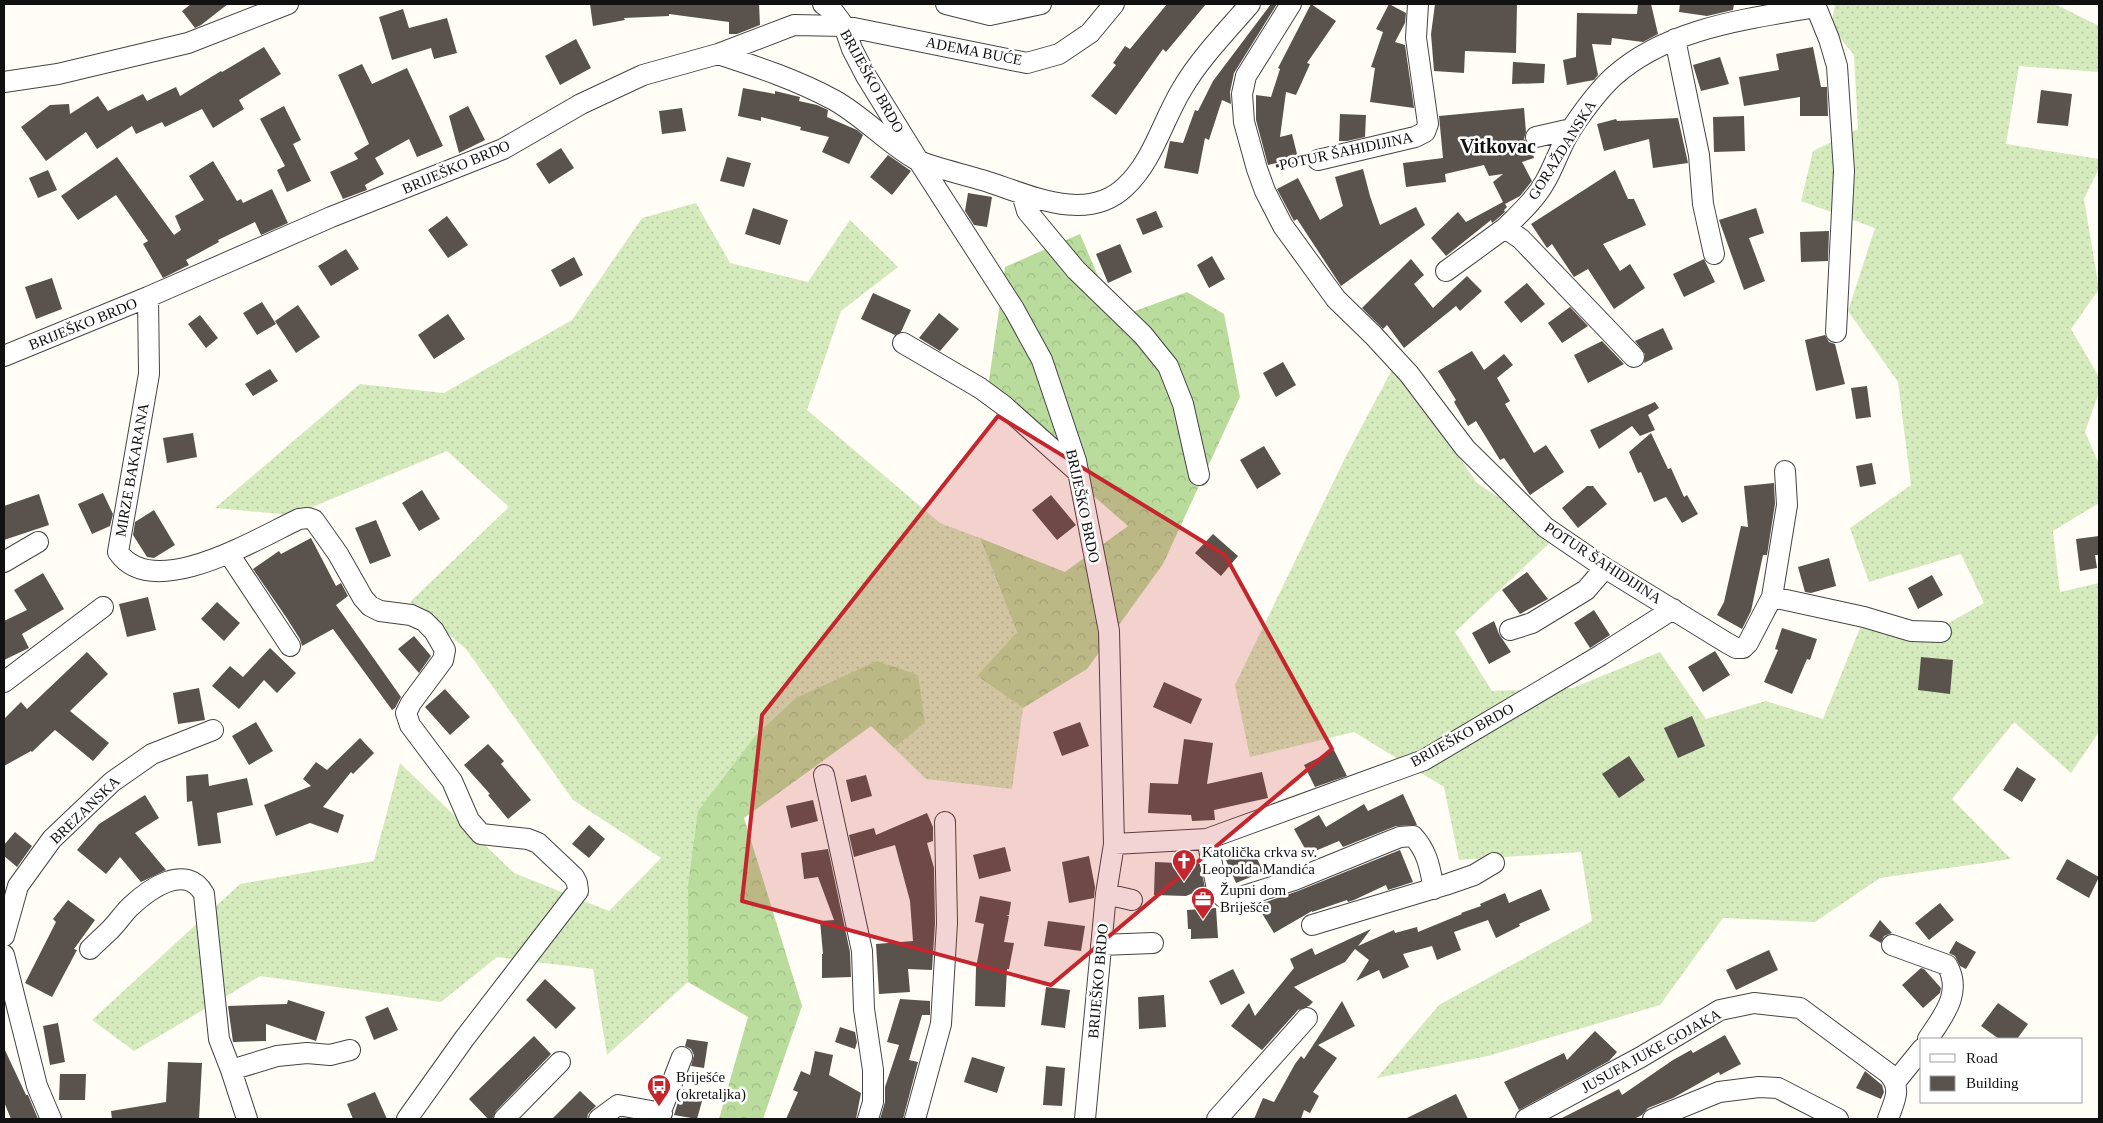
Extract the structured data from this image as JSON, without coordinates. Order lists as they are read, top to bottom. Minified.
{"streets":{"street":["ADEMA BUĆE","BRIJEŠKO BRDO","GORAŽDANSKA","POTUR ŠAHIDIJINA","MIRZE BAKARANA","BREZANSKA","JUSUFA JUKE GOJAKA"]},"crossings":[["ADEMA BUĆE","BRIJEŠKO BRDO"],["BRIJEŠKO BRDO","POTUR ŠAHIDIJINA"],["BRIJEŠKO BRDO","MIRZE BAKARANA"]],"districts":["Vitkovac"],"places":{"church":["Katolička crkva sv. Leopolda Mandića"],"office":["Župni dom Briješće"],"bus stop":["Briješće (okretaljka)"]},"legend":["Road","Building"]}
